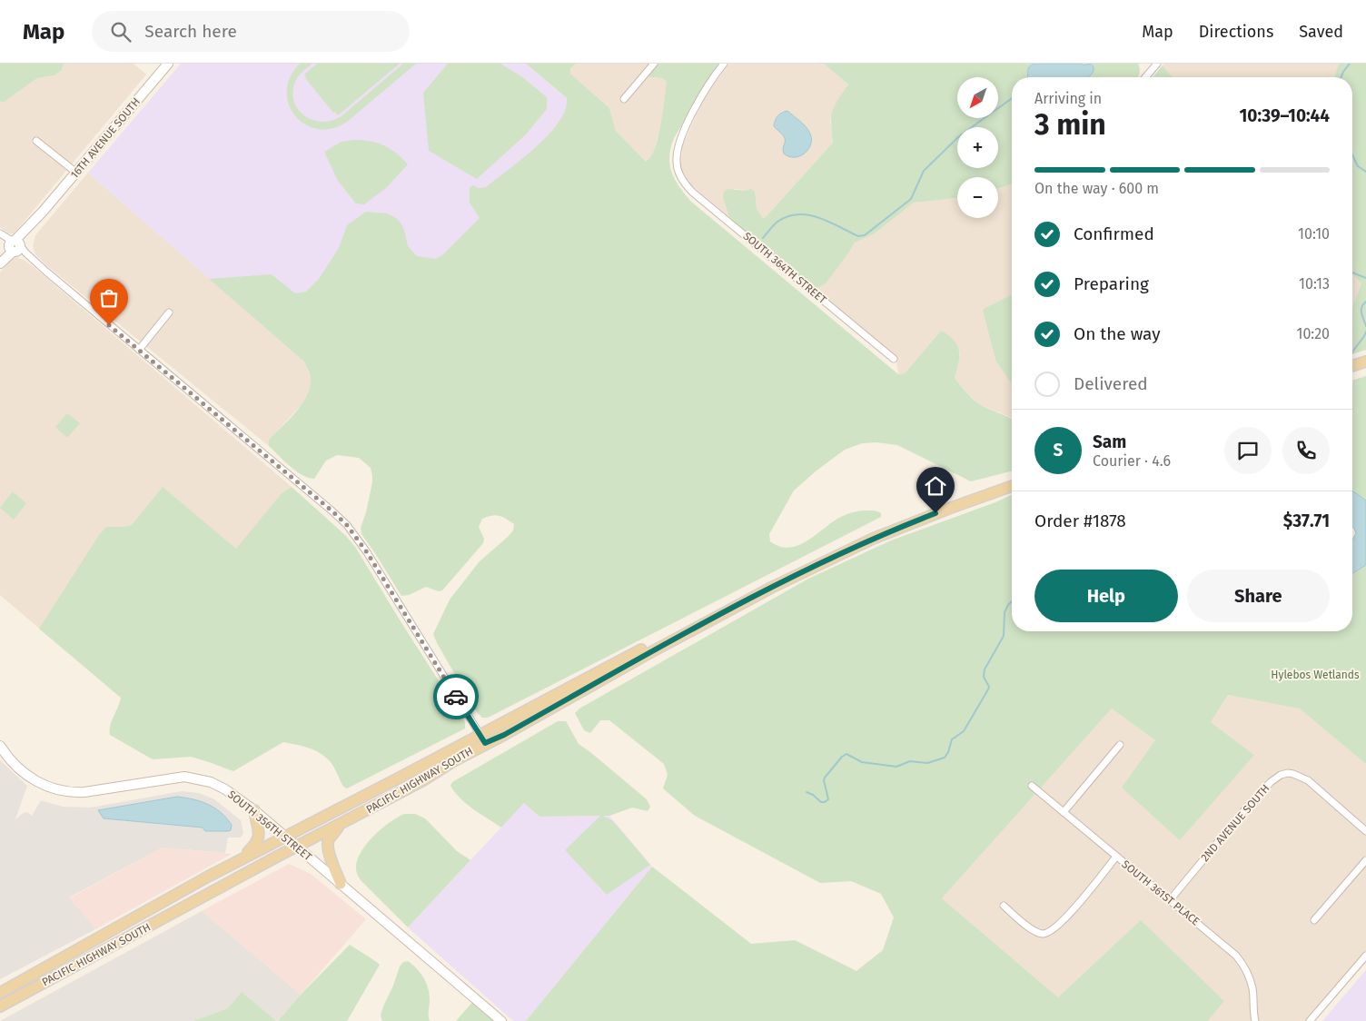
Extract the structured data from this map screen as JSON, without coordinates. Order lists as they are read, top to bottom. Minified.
{"streets":{"main road":["16TH AVENUE SOUTH","PACIFIC HIGHWAY SOUTH","SOUTH 356TH STREET"],"street":["SOUTH 364TH STREET","2ND AVENUE SOUTH","SOUTH 361ST PLACE"]},"crossings":[["PACIFIC HIGHWAY SOUTH","SOUTH 356TH STREET"],["2ND AVENUE SOUTH","SOUTH 361ST PLACE"]],"parks":["Hylebos Wetlands"],"north":"bottom left","page":{"header":"Map","search":"Search here","nav":["Map","Directions","Saved"],"map_buttons":["+","−"],"heading":["3 min","Arriving in","10:39–10:44"],"panel":["Sam","Courier · 4.6","Order #1878","$37.71"],"bar":"On the way · 600 m","list":[["Confirmed","10:10"],["Preparing","10:13"],["On the way","10:20"],"Delivered"],"round":"S","buttons":["Help","Share"]}}
